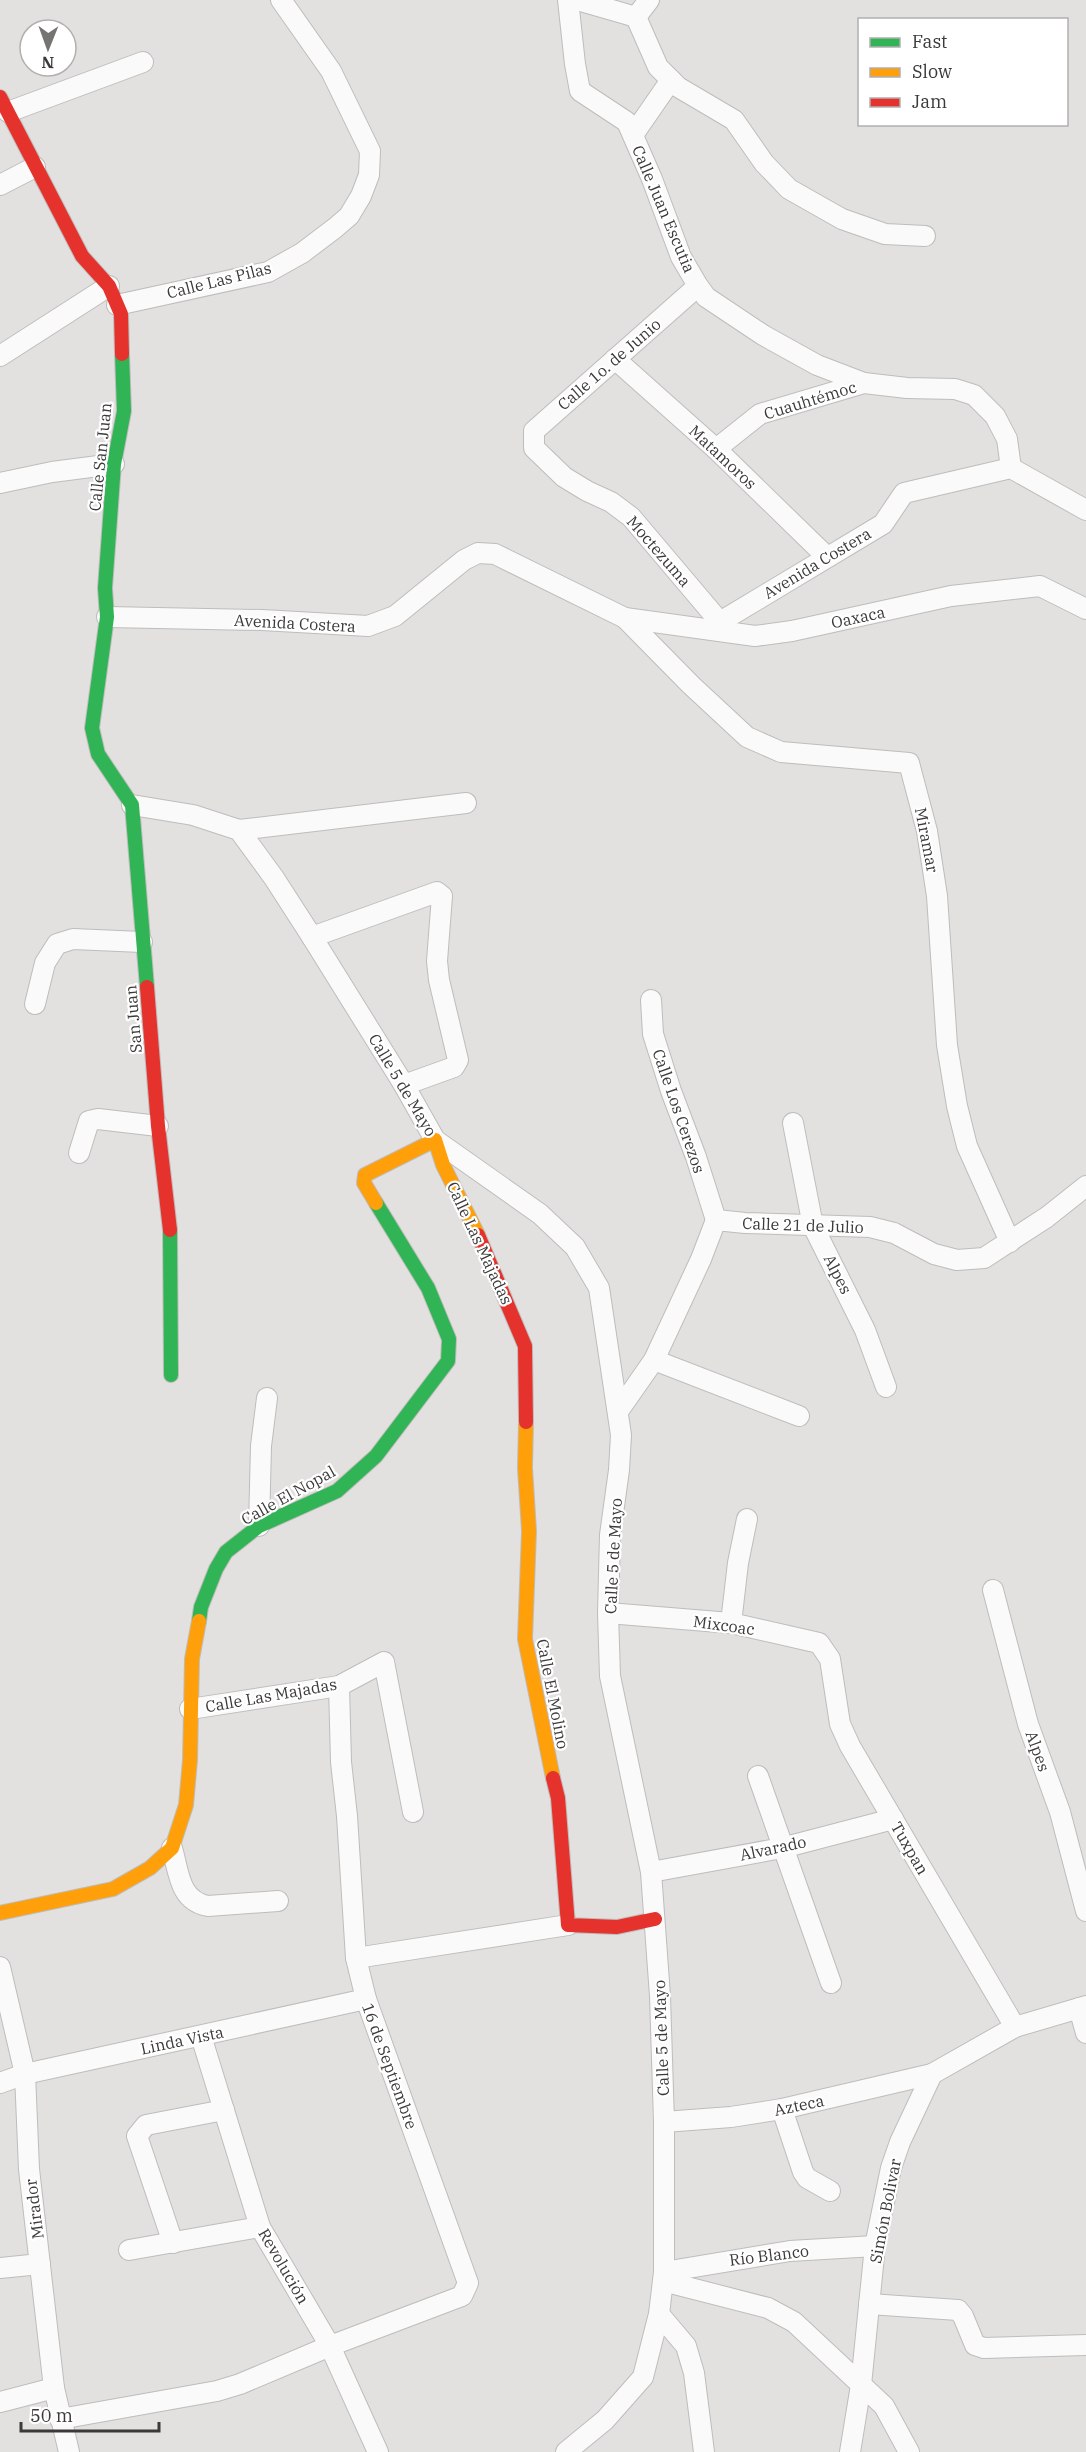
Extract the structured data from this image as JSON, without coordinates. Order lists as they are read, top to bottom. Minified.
{"streets":{"street":["Calle Juan Escutia","Calle Las Pilas","Calle 1o. de Junio","Cuauhtémoc","Calle San Juan","Matamoros","Moctezuma","Avenida Costera","Oaxaca","Miramar","San Juan","Calle 5 de Mayo","Calle Los Cerezos","Calle 21 de Julio","Calle Las Majadas","Alpes","Calle El Nopal","Mixcoac","Calle El Molino","Alvarado","Tuxpan","Linda Vista","16 de Septiembre","Azteca","Mirador","Simón Bolivar","Río Blanco","Revolución"]},"crossings":[["Calle Juan Escutia","Calle 1o. de Junio"],["Calle Juan Escutia","Cuauhtémoc"],["Calle Las Pilas","Calle San Juan"],["Calle 1o. de Junio","Matamoros"],["Calle 1o. de Junio","Moctezuma"],["Cuauhtémoc","Matamoros"],["Cuauhtémoc","Avenida Costera"],["Calle San Juan","Avenida Costera"],["Calle San Juan","San Juan"],["Matamoros","Avenida Costera"],["Moctezuma","Avenida Costera"],["Moctezuma","Oaxaca"],["Avenida Costera","Oaxaca"],["Avenida Costera","Miramar"],["Oaxaca","Miramar"],["Miramar","Calle 21 de Julio"],["Calle 5 de Mayo","Calle Las Majadas"],["Calle 5 de Mayo","Calle El Nopal"],["Calle 5 de Mayo","Mixcoac"],["Calle 5 de Mayo","Alvarado"],["Calle 5 de Mayo","Azteca"],["Calle 5 de Mayo","Río Blanco"],["Calle Los Cerezos","Calle 21 de Julio"],["Calle 21 de Julio","Alpes"],["Calle Las Majadas","Calle El Nopal"],["Calle Las Majadas","Calle El Molino"],["Calle Las Majadas","16 de Septiembre"],["Mixcoac","Tuxpan"],["Alvarado","Tuxpan"],["Linda Vista","16 de Septiembre"],["Linda Vista","Mirador"],["Linda Vista","Revolución"],["16 de Septiembre","Mirador"],["16 de Septiembre","Revolución"],["Azteca","Simón Bolivar"],["Simón Bolivar","Río Blanco"]],"legend":["Fast","Slow","Jam"],"scale_bar":"50 m","north":"bottom"}
